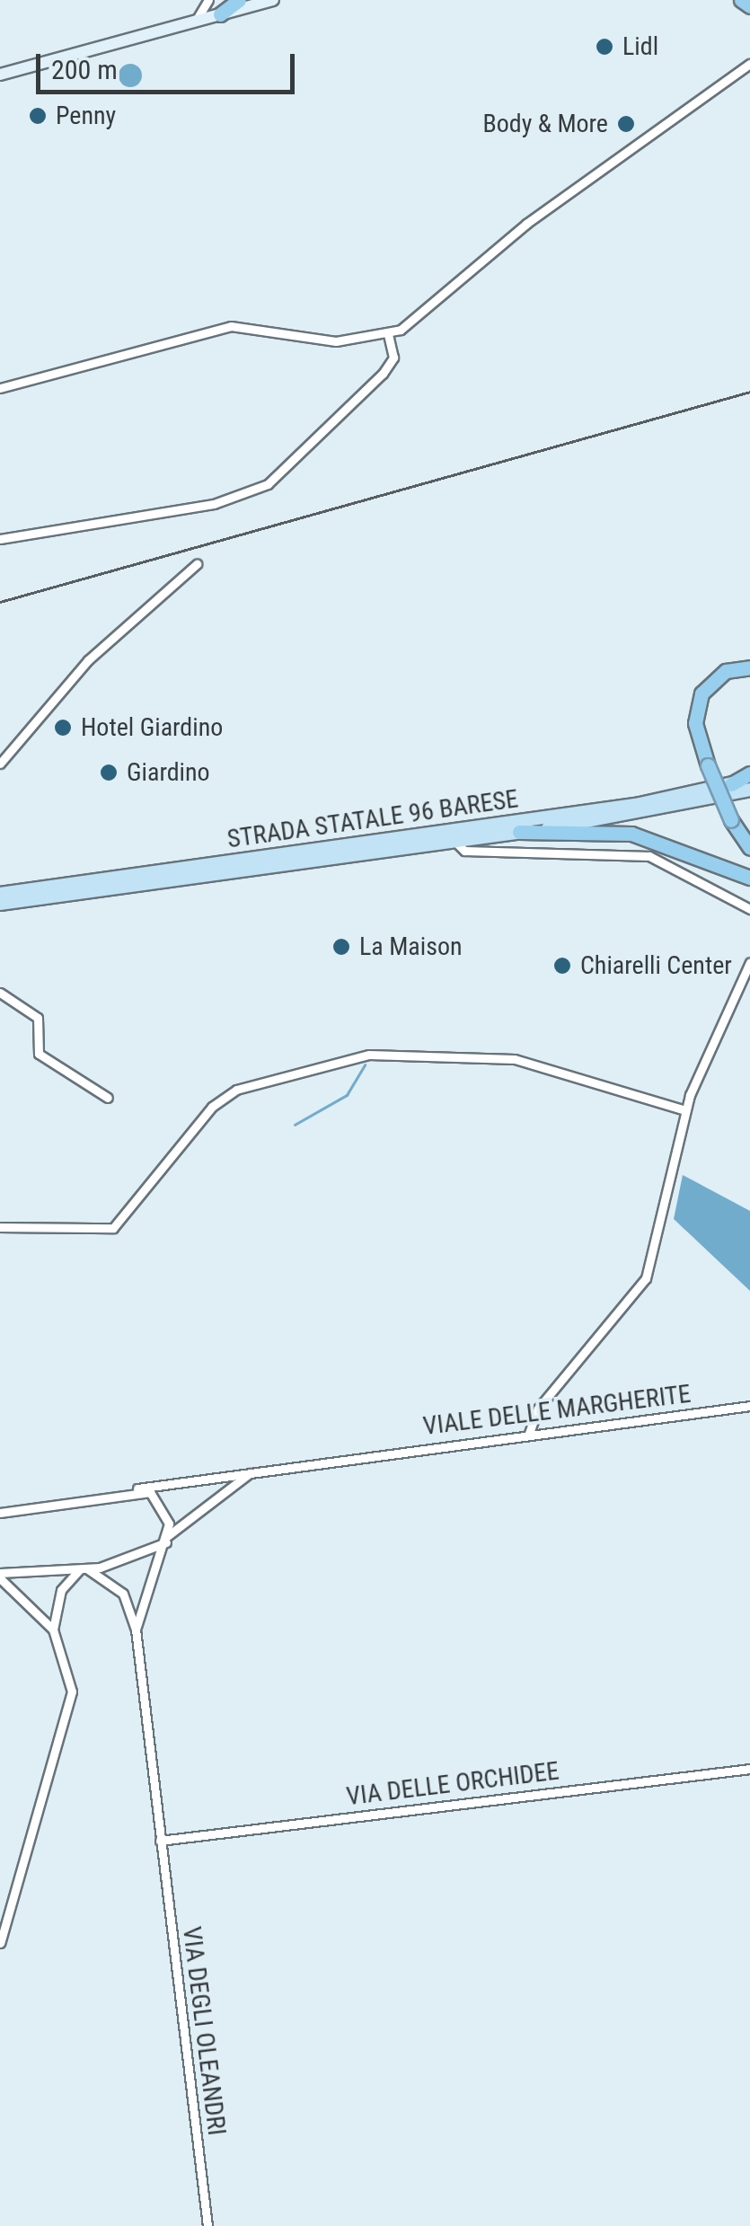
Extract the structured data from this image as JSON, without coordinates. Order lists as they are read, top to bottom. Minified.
{"streets":{"main road":["STRADA STATALE 96 BARESE"],"street":["VIALE DELLE MARGHERITE","VIA DELLE ORCHIDEE","VIA DEGLI OLEANDRI"]},"crossings":[["VIA DELLE ORCHIDEE","VIA DEGLI OLEANDRI"]],"places":["Lidl","Penny","Body & More","Hotel Giardino","Giardino","La Maison","Chiarelli Center"],"scale_bar":"200 m"}
